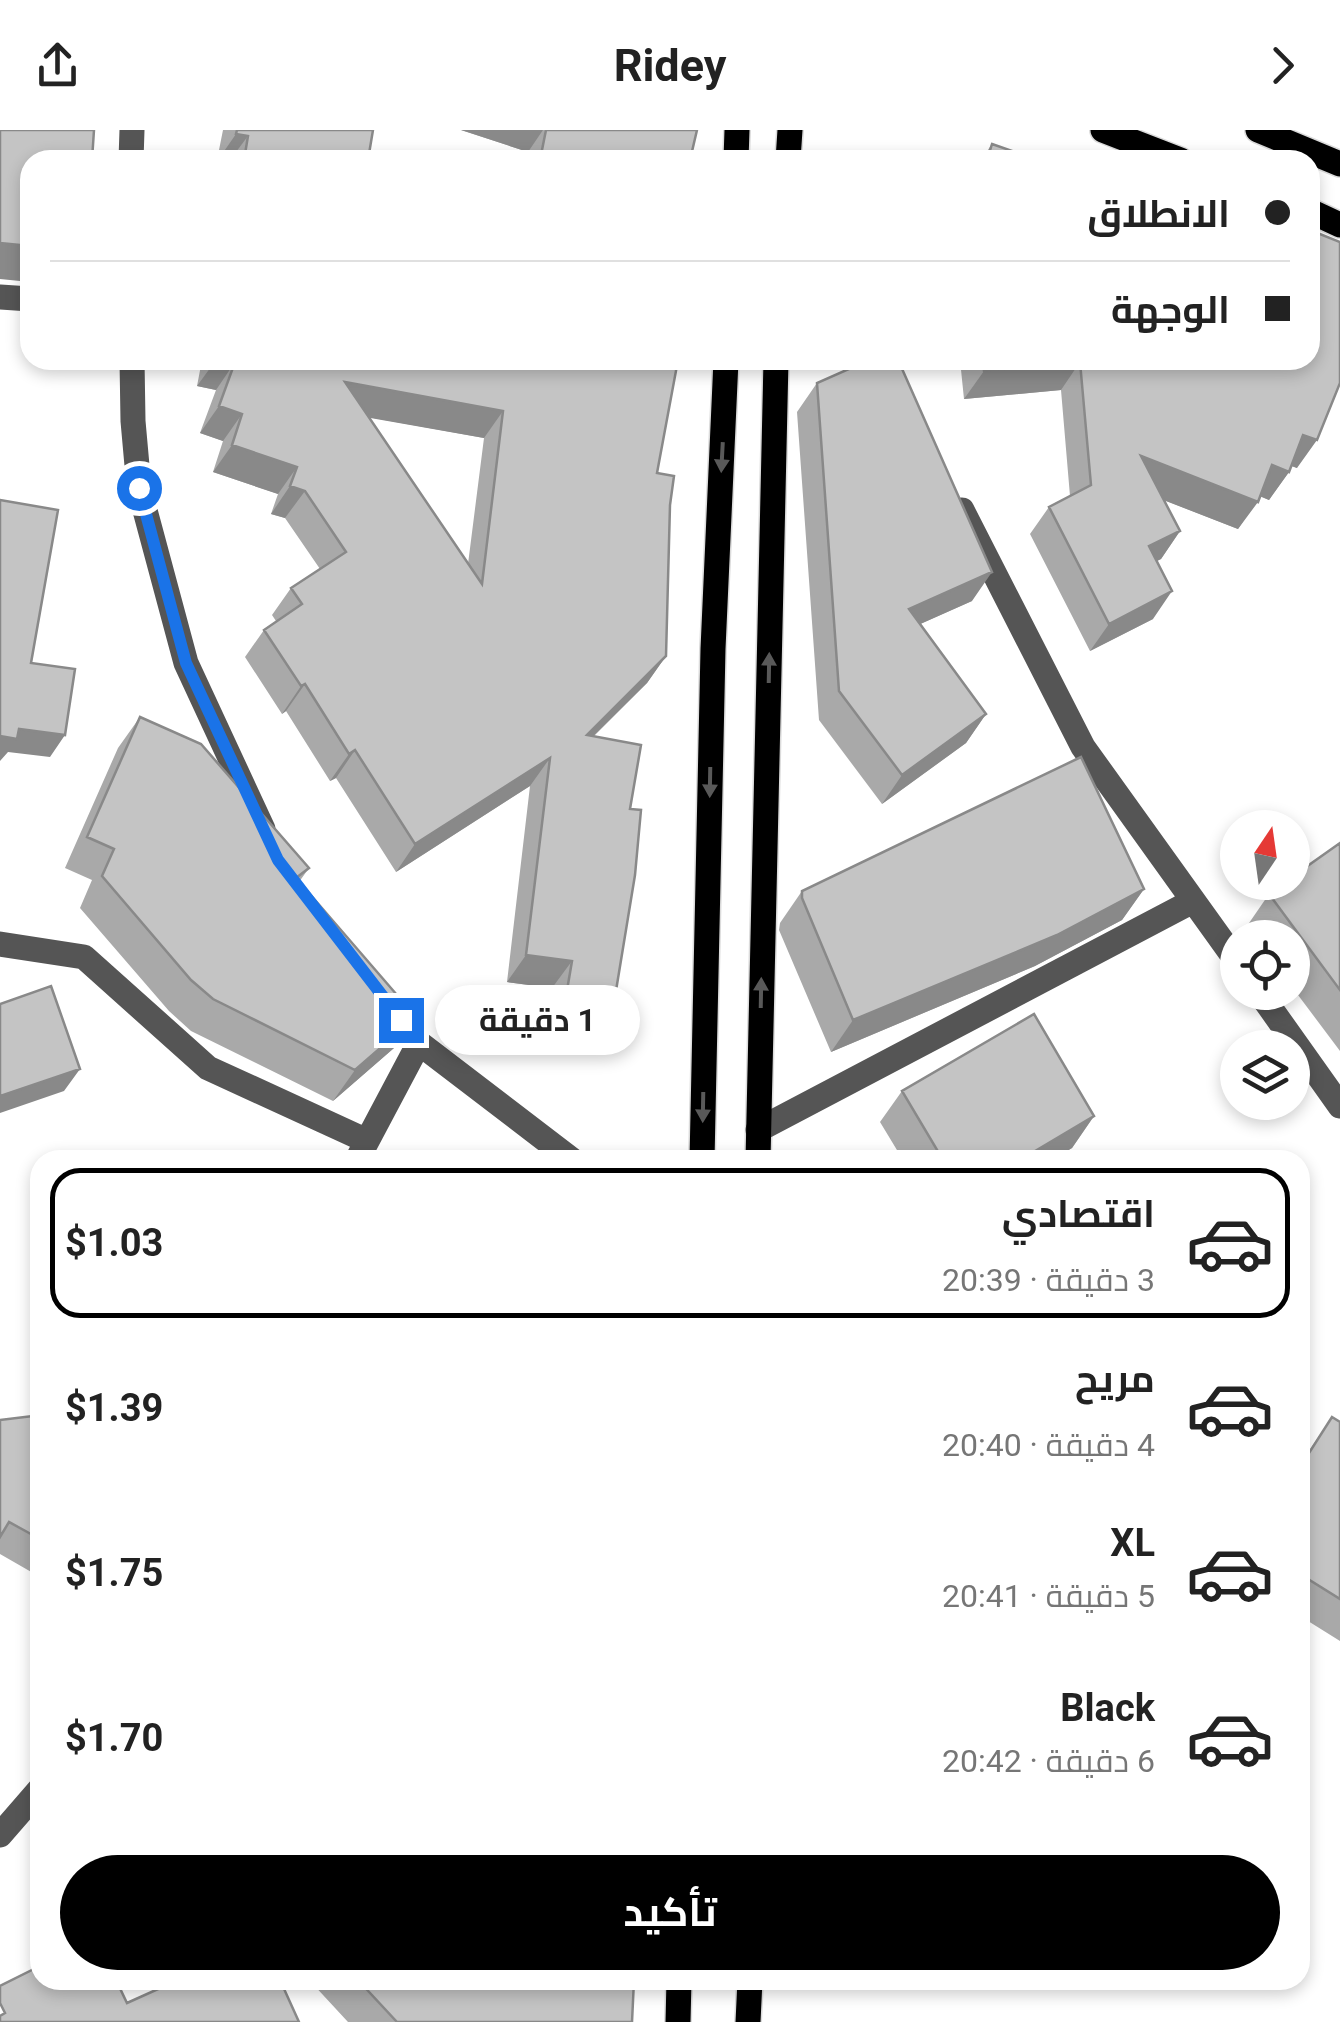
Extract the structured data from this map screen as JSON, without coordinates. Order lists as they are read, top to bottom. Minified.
{"north":"top","page":{"header":"Ridey","banner":["الانطلاق","الوجهة"],"bubble":"1 دقيقة","list":[{"name":"اقتصادي","note":"3 دقيقة · 20:39","value":"$1.03"},{"name":"مريح","note":"4 دقيقة · 20:40","value":"$1.39"},{"name":"XL","note":"5 دقيقة · 20:41","value":"$1.75"},{"name":"Black","note":"6 دقيقة · 20:42","value":"$1.70"}],"buttons":"تأكيد"}}
